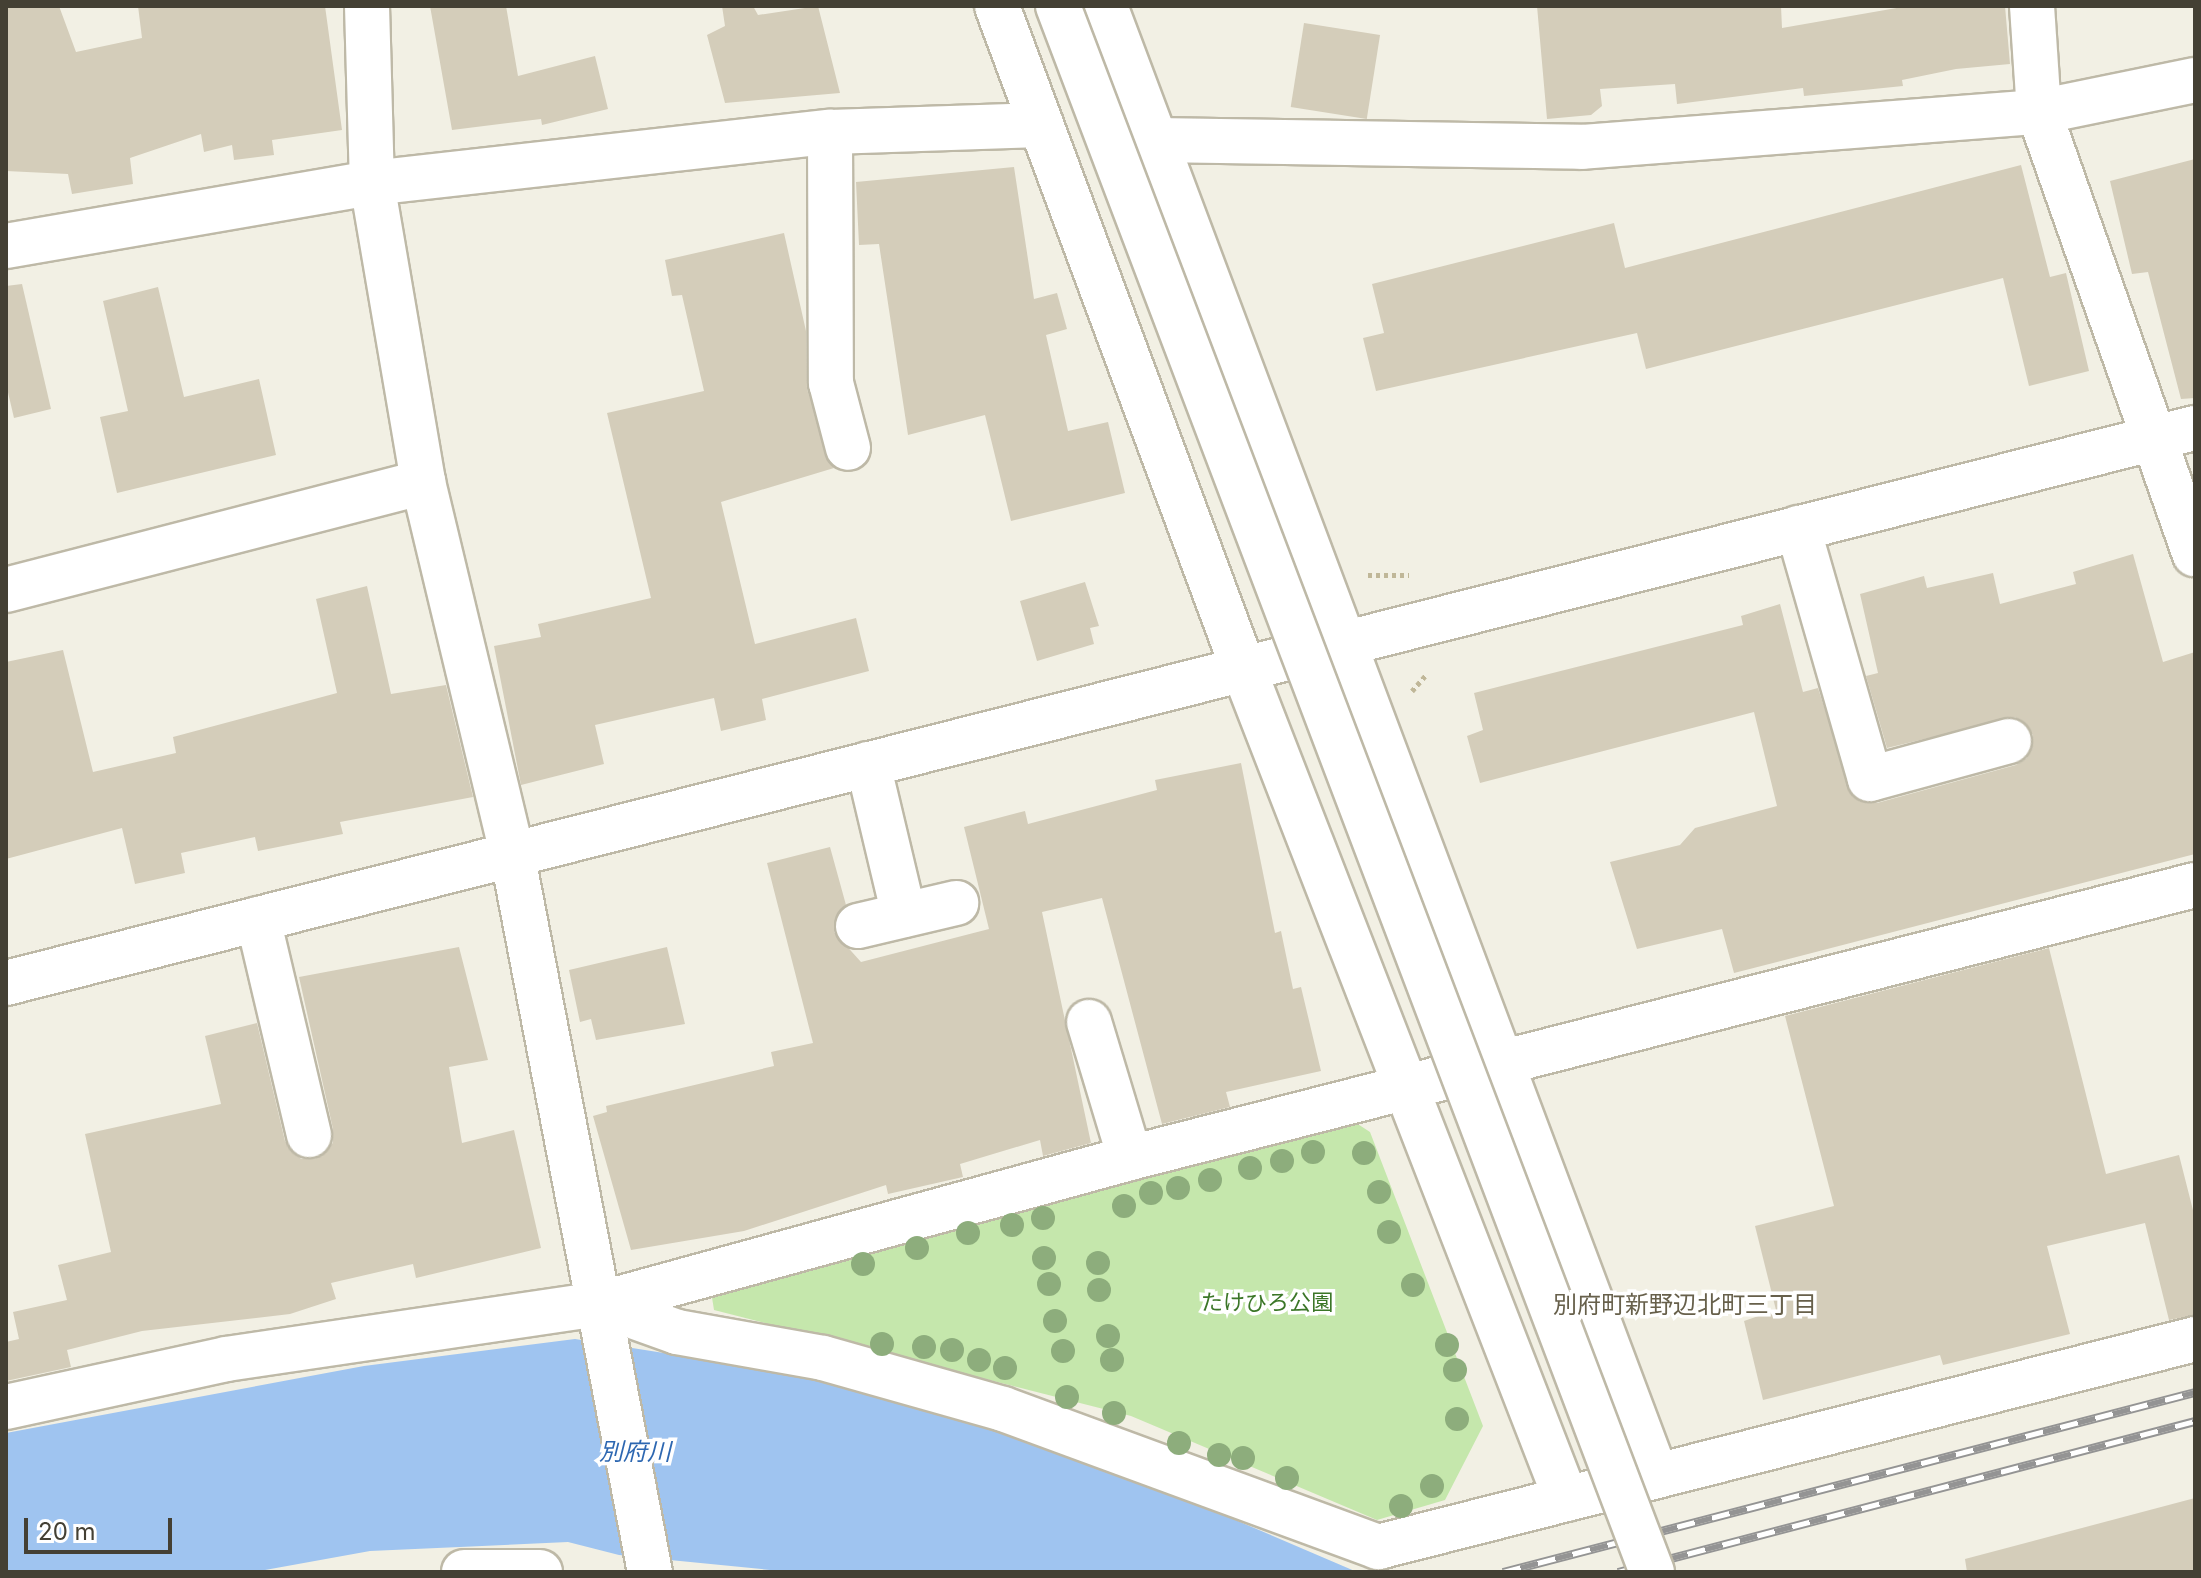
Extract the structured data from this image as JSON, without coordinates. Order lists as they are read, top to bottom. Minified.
{"districts":["別府町新野辺北町三丁目"],"water":["別府川"],"parks":["たけひろ公園"],"scale_bar":"20 m"}
